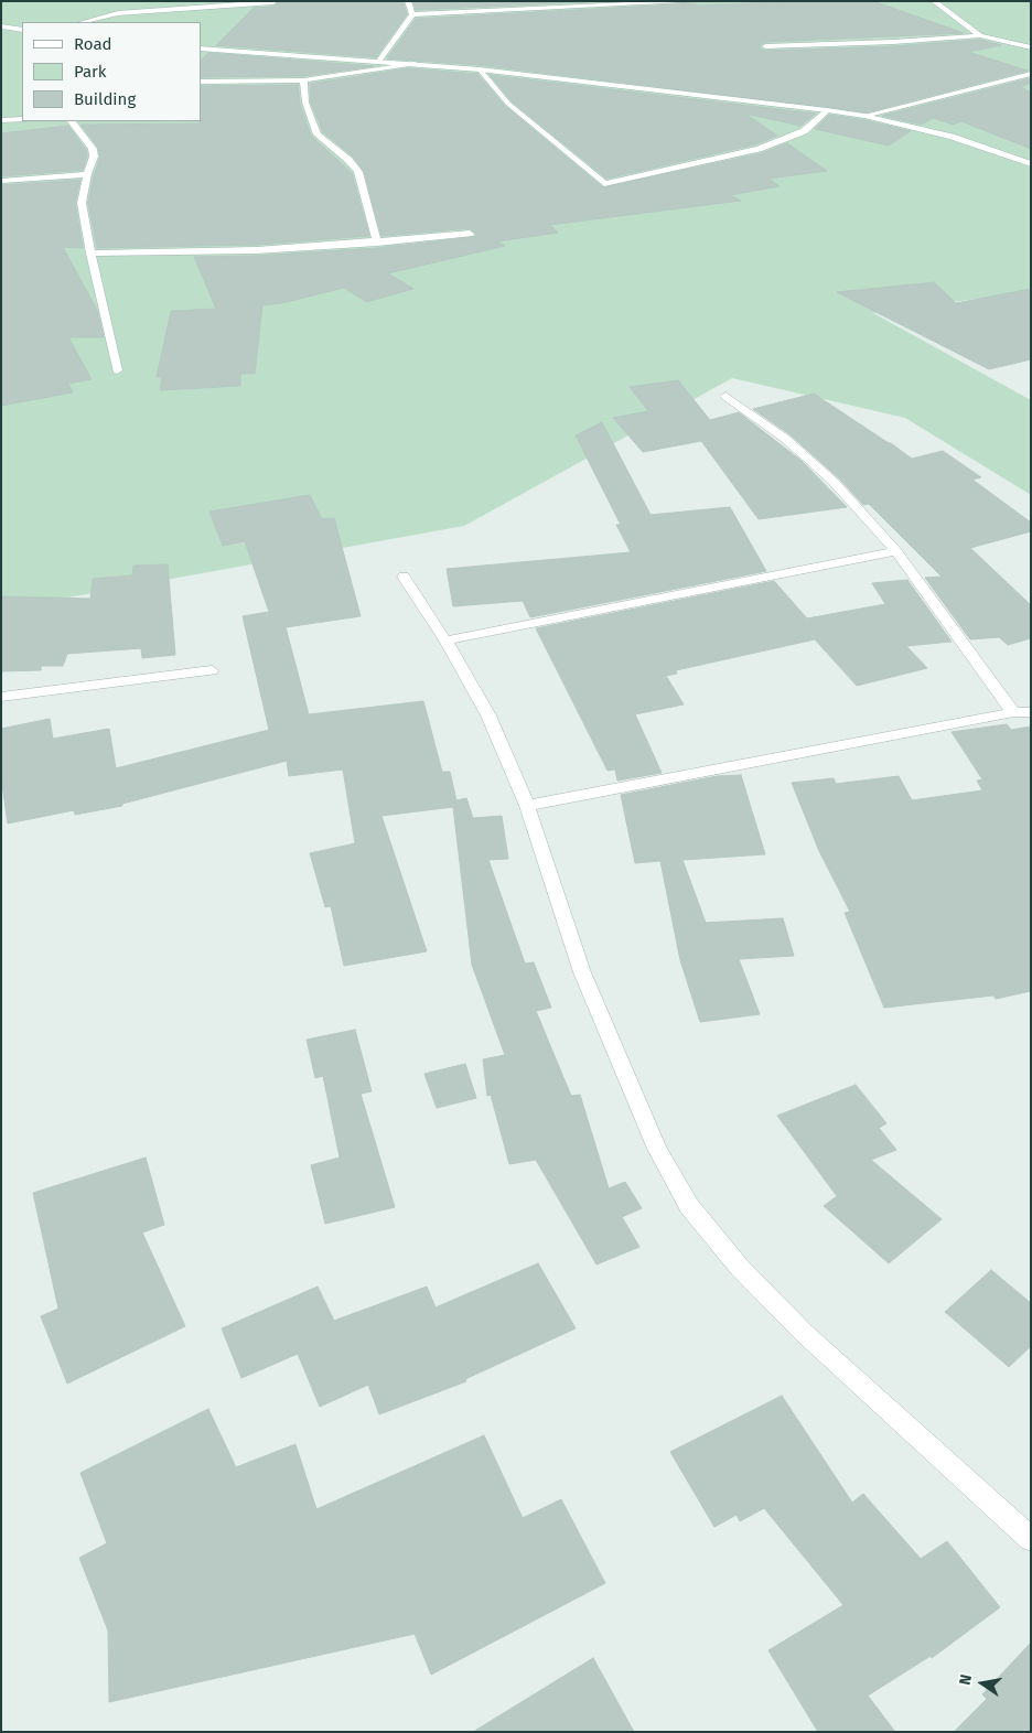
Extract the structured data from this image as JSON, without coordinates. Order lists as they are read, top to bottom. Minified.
{"legend":["Road","Park","Building"],"north":"left"}
